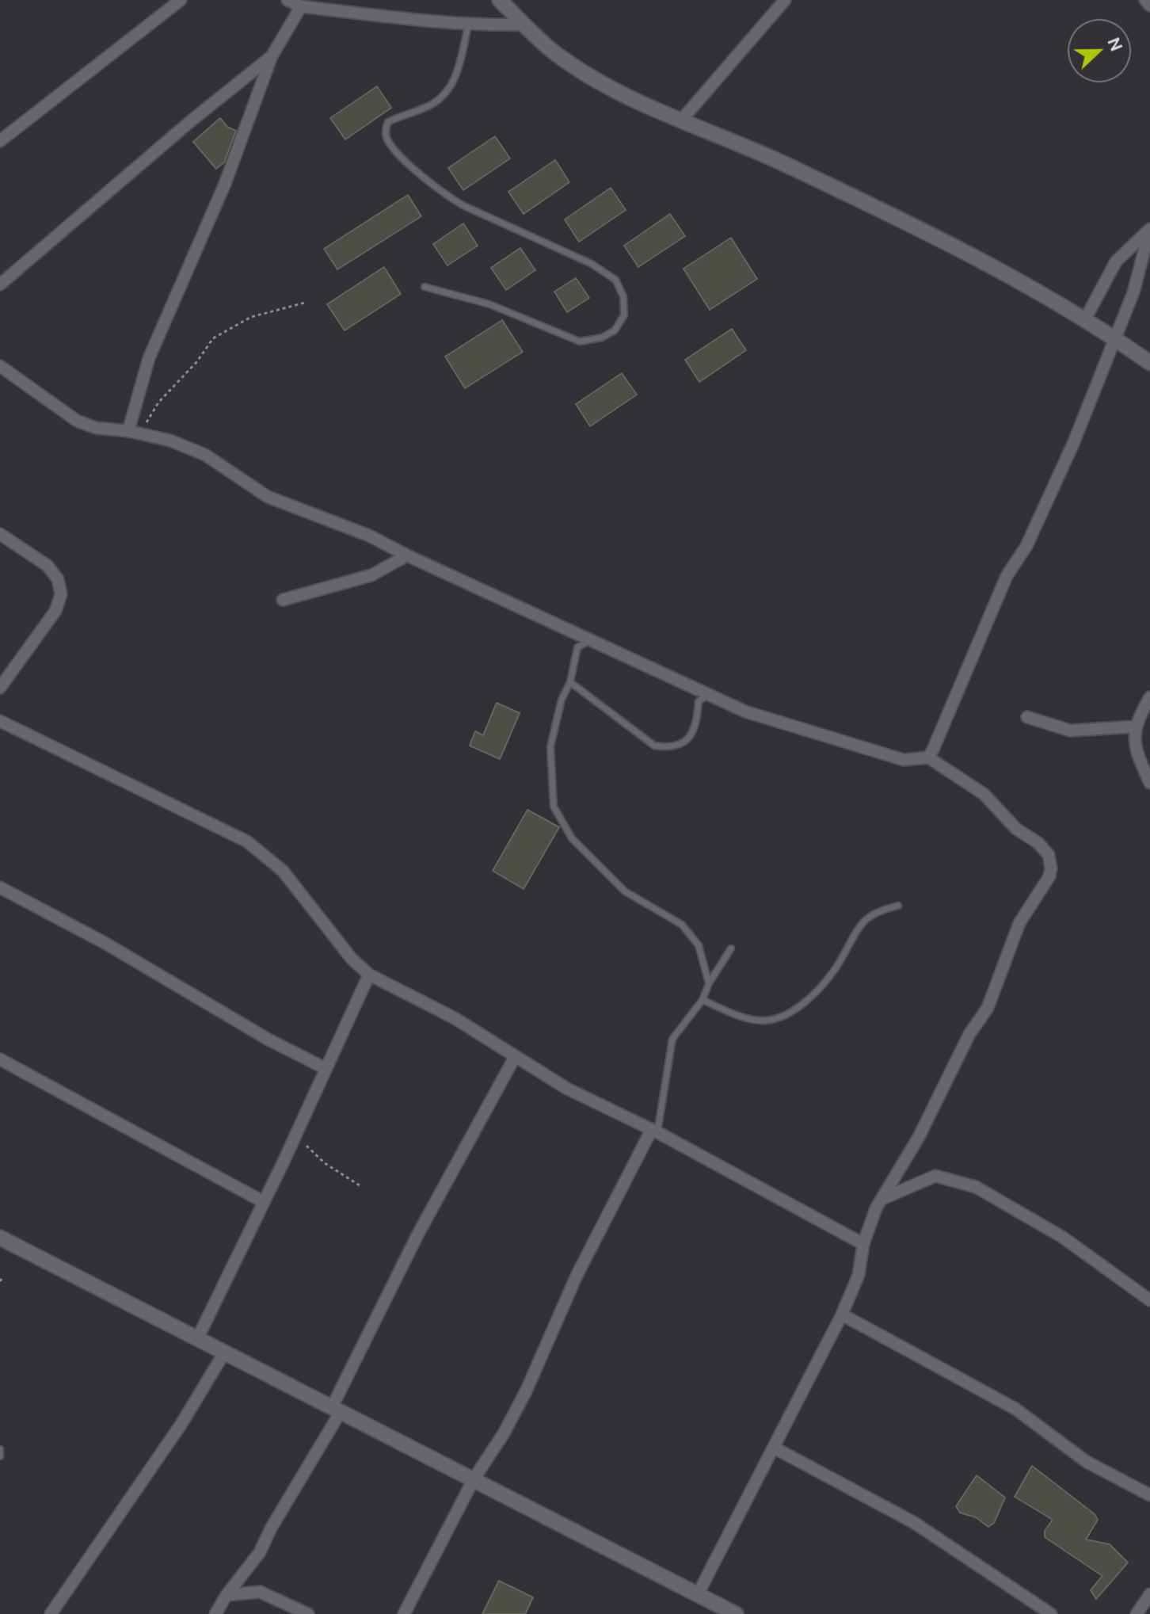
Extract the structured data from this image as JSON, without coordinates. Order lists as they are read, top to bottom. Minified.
{"north":"right"}
